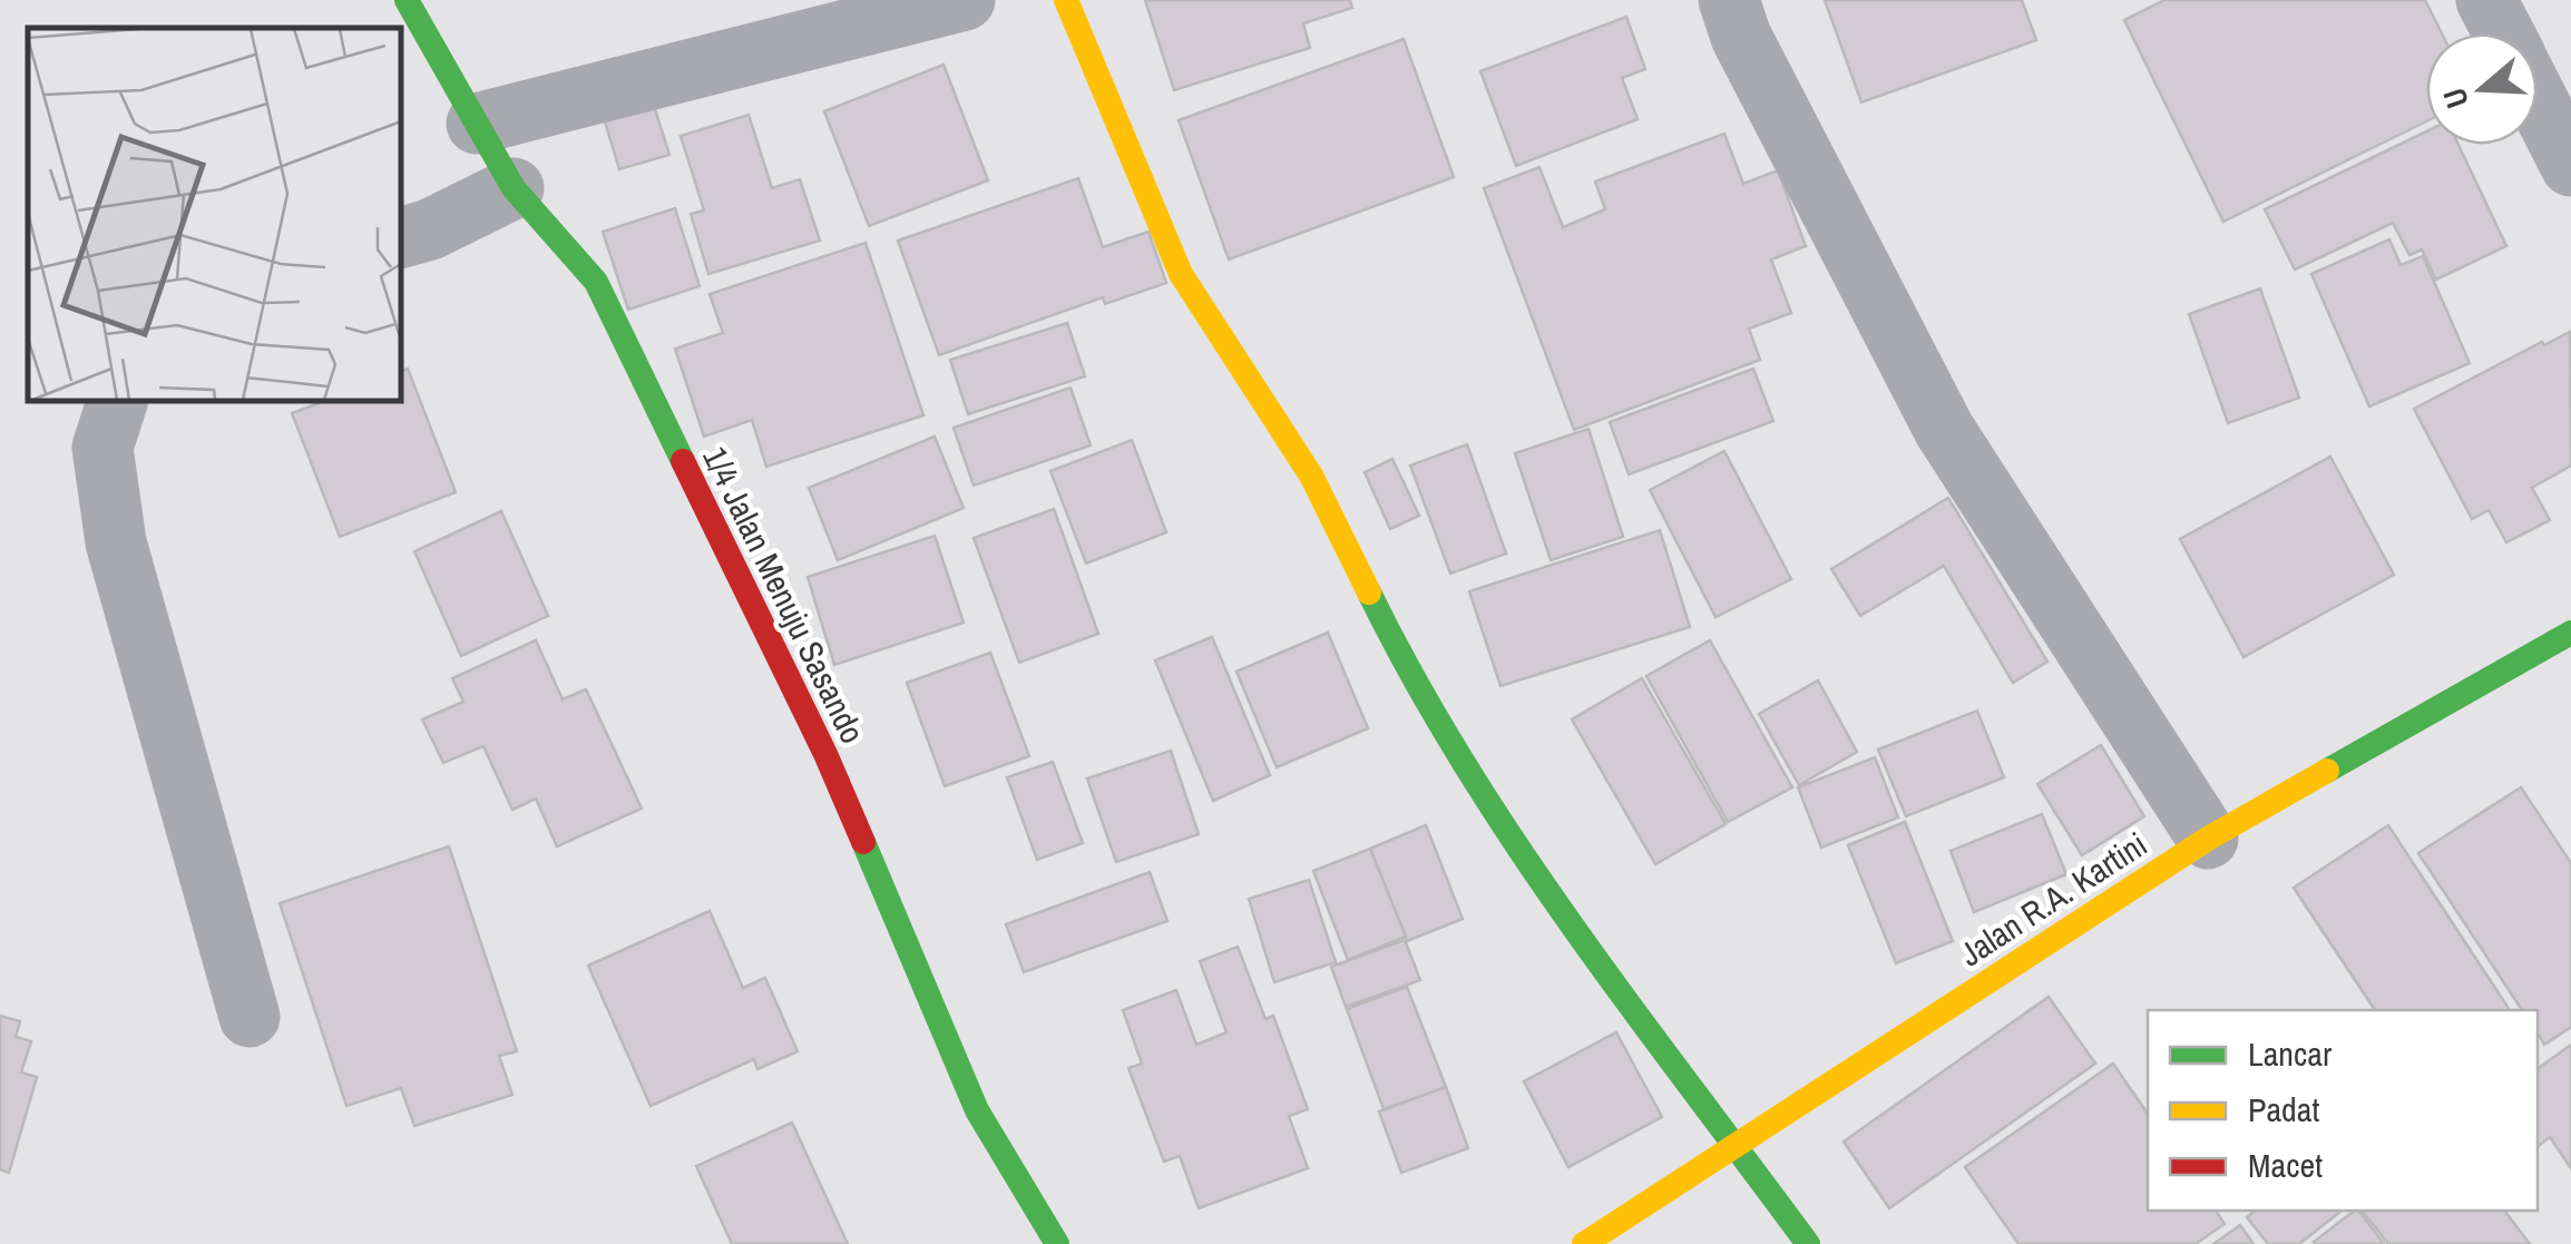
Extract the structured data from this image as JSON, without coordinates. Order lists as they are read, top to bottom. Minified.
{"streets":{"street":["1/4 Jalan Menuju Sasando","Jalan R.A. Kartini"]},"legend":["Lancar","Padat","Macet"],"north":"left"}
